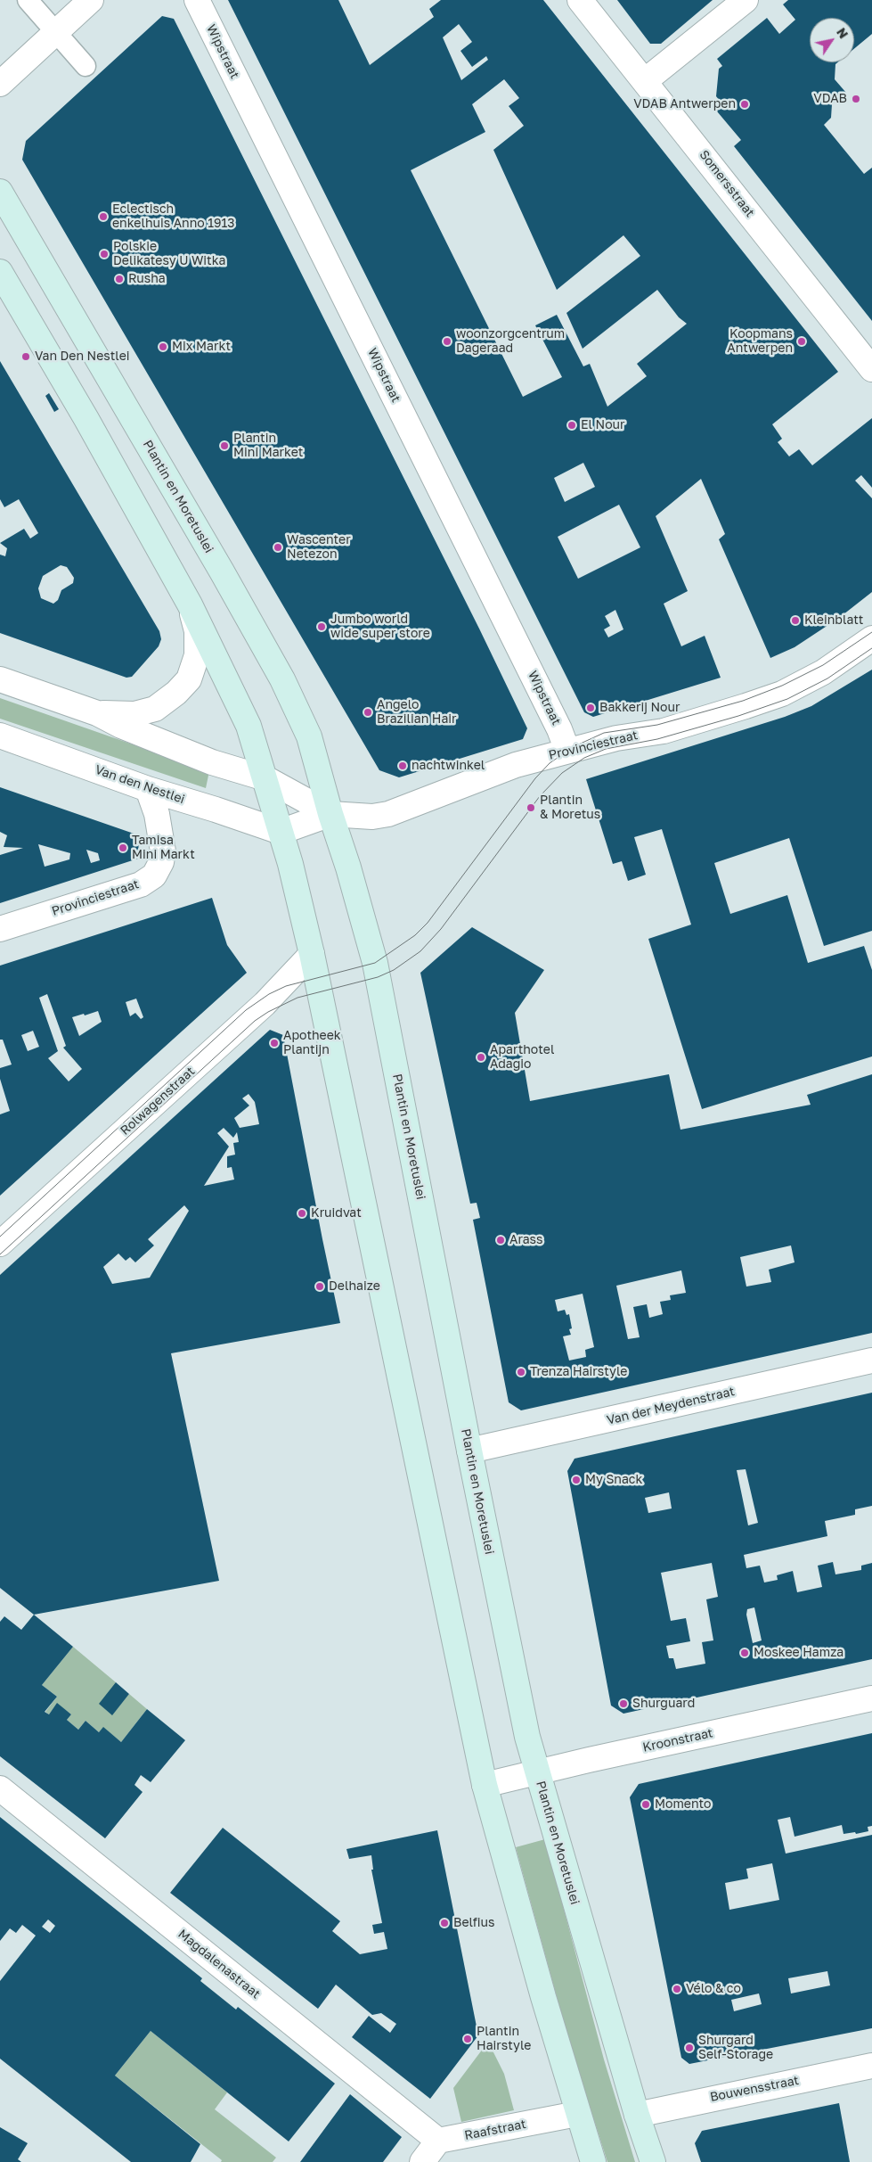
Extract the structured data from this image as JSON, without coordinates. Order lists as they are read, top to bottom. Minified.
{"streets":{"main road":["Plantin en Moretuslei"],"street":["Wipstraat","Somersstraat","Provinciestraat","Van den Nestlei","Rolwagenstraat","Van der Meydenstraat","Kroonstraat","Magdalenastraat","Bouwensstraat","Raafstraat"]},"crossings":[["Wipstraat","Provinciestraat"],["Plantin en Moretuslei","Provinciestraat"],["Plantin en Moretuslei","Van der Meydenstraat"],["Plantin en Moretuslei","Kroonstraat"],["Plantin en Moretuslei","Bouwensstraat"],["Provinciestraat","Van den Nestlei"],["Magdalenastraat","Raafstraat"]],"places":["VDAB","VDAB Antwerpen","Eclectisch enkelhuis Anno 1913","Polskie Delikatesy U Witka","Rusha","woonzorgcentrum Dageraad","Koopmans Antwerpen","Mix Markt","Van Den Nestlei","El Nour","Plantin Mini Market","Wascenter Netezon","Kleinblatt","Jumbo world wide super store","Bakkerij Nour","Angelo Brazilian Hair","nachtwinkel","Plantin & Moretus","Tamisa Mini Markt","Apotheek Plantijn","Aparthotel Adagio","Kruidvat","Arass","Delhaize","Trenza Hairstyle","My Snack","Moskee Hamza","Shurguard","Momento","Belfius","Vélo & co","Plantin Hairstyle","Shurgard Self-Storage"],"north":"top right"}
